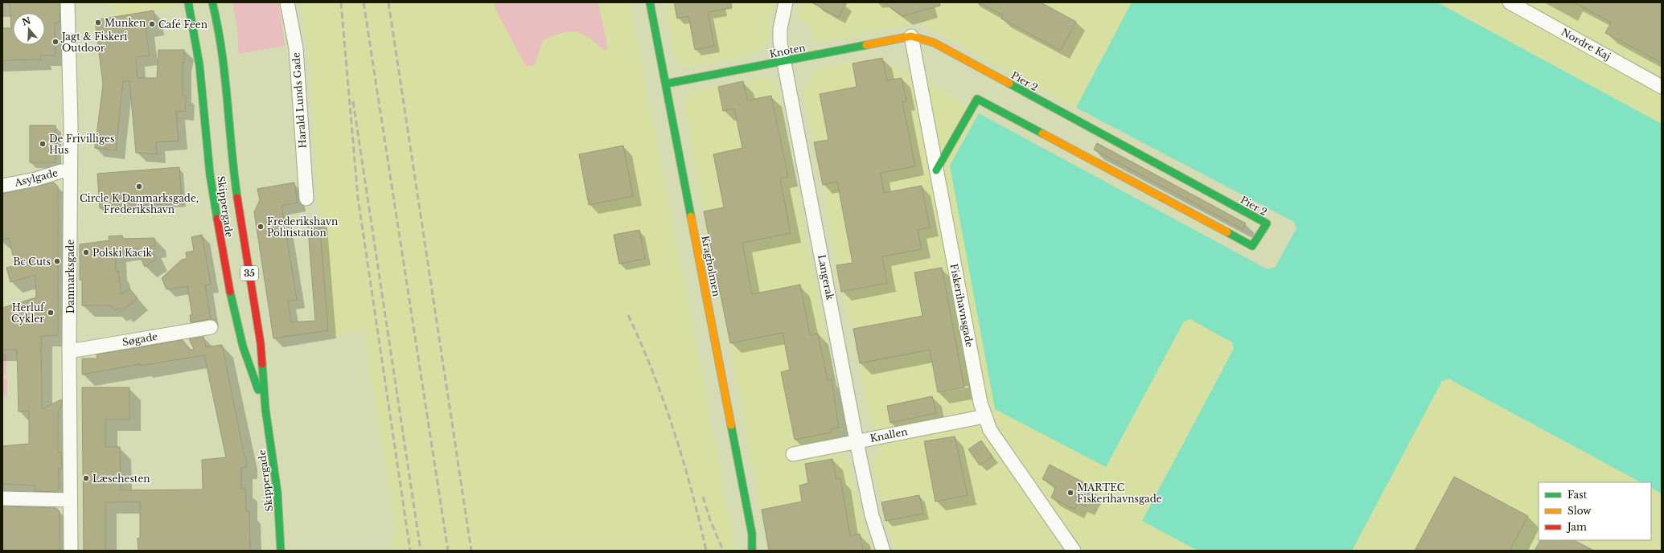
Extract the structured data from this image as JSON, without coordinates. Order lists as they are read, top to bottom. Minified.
{"streets":{"street":["Nordre Kaj","Knoten","Pier 2","Harald Lunds Gade","Asylgade","Skippergade","Kragholmen","35","Danmarksgade","Langerak","Fiskerihavnsgade","Søgade","Knallen"]},"crossings":[["Knoten","Pier 2"],["Knoten","Kragholmen"],["Knoten","Langerak"],["Knoten","Fiskerihavnsgade"],["Pier 2","Fiskerihavnsgade"],["Asylgade","Danmarksgade"],["Danmarksgade","Søgade"],["Langerak","Knallen"],["Fiskerihavnsgade","Knallen"]],"places":["Munken","Café Feen","Jagt & Fiskeri Outdoor","De Frivilliges Hus","Circle K Danmarksgade, Frederikshavn","Frederikshavn Politistation","Polski Kacik","Bc Cuts","Herluf Cykler","Læsehesten","MARTEC Fiskerihavnsgade"],"legend":["Fast","Slow","Jam"],"north":"top"}
